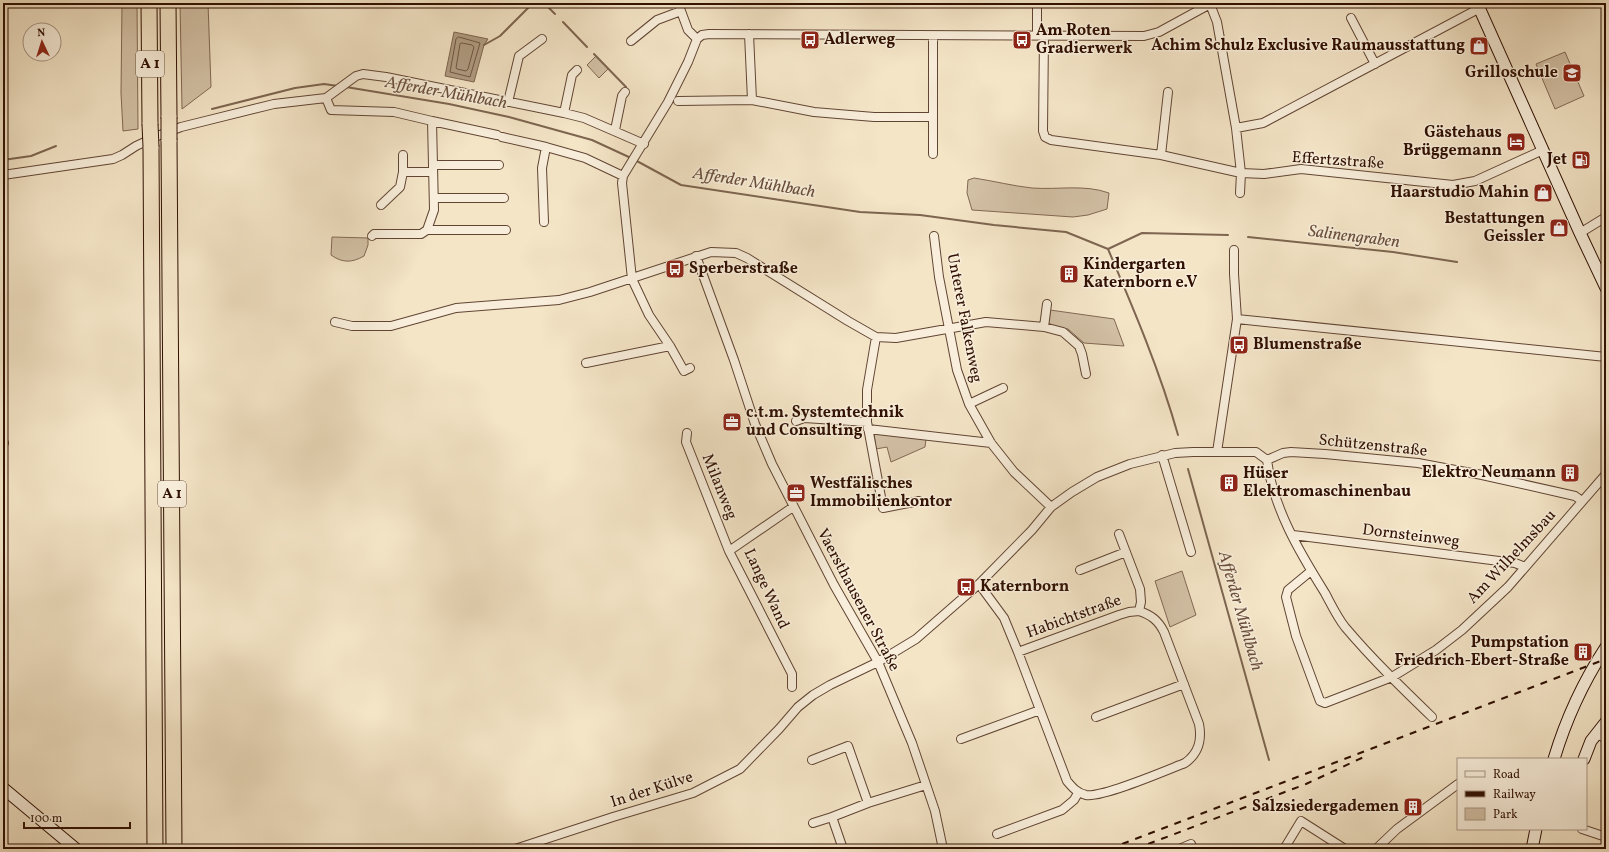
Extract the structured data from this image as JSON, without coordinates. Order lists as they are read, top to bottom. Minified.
{"streets":{"highway":["A 1"],"street":["Effertzstraße","Unterer Falkenweg","Schützenstraße","Milanweg","Dornsteinweg","Am Wilhelmsbau","Lange Wand","Vaersthausener Straße","Habichtstraße","In der Külve"]},"crossings":[["Schützenstraße","Am Wilhelmsbau"],["Milanweg","Lange Wand"],["Dornsteinweg","Am Wilhelmsbau"],["Lange Wand","Vaersthausener Straße"],["Vaersthausener Straße","In der Külve"]],"water":["Afferder Mühlbach","Salinengraben"],"places":{"bus stop":["Adlerweg","Am Roten Gradierwerk","Sperberstraße","Blumenstraße","Katernborn"],"shop":["Achim Schulz Exclusive Raumausstattung","Haarstudio Mahin","Bestattungen Geissler"],"school or university":["Grilloschule"],"hotel":["Gästehaus Brüggemann"],"fuel station":["Jet"],"building":["Kindergarten Katernborn e.V","Elektro Neumann","Hüser Elektromaschinenbau","Pumpstation Friedrich-Ebert-Straße","Salzsiedergademen"],"office":["c.t.m. Systemtechnik und Consulting","Westfälisches Immobilienkontor"]},"legend":["Road","Railway","Park"],"scale_bar":"100 m","north":"top"}
